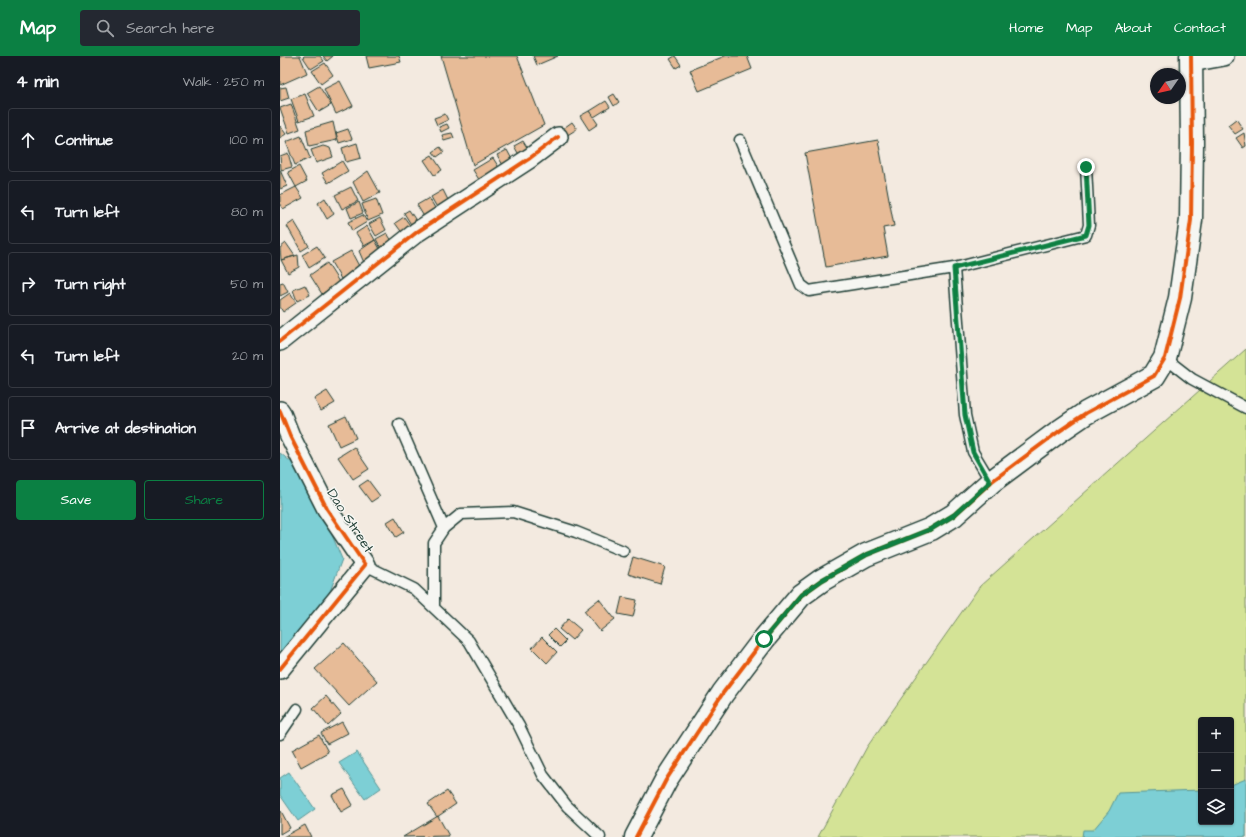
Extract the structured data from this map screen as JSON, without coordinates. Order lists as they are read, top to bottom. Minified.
{"streets":{"street":["Dao Street"]},"north":"bottom left","page":{"header":"Map","search":"Search here","nav":["Home","Map","About","Contact"],"heading":["4 min","Walk · 250 m"],"list":[["Continue","100 m"],["Turn left","80 m"],["Turn right","50 m"],["Turn left","20 m"],"Arrive at destination"],"buttons":["Save","Share"],"map_buttons":["+","−"]}}
